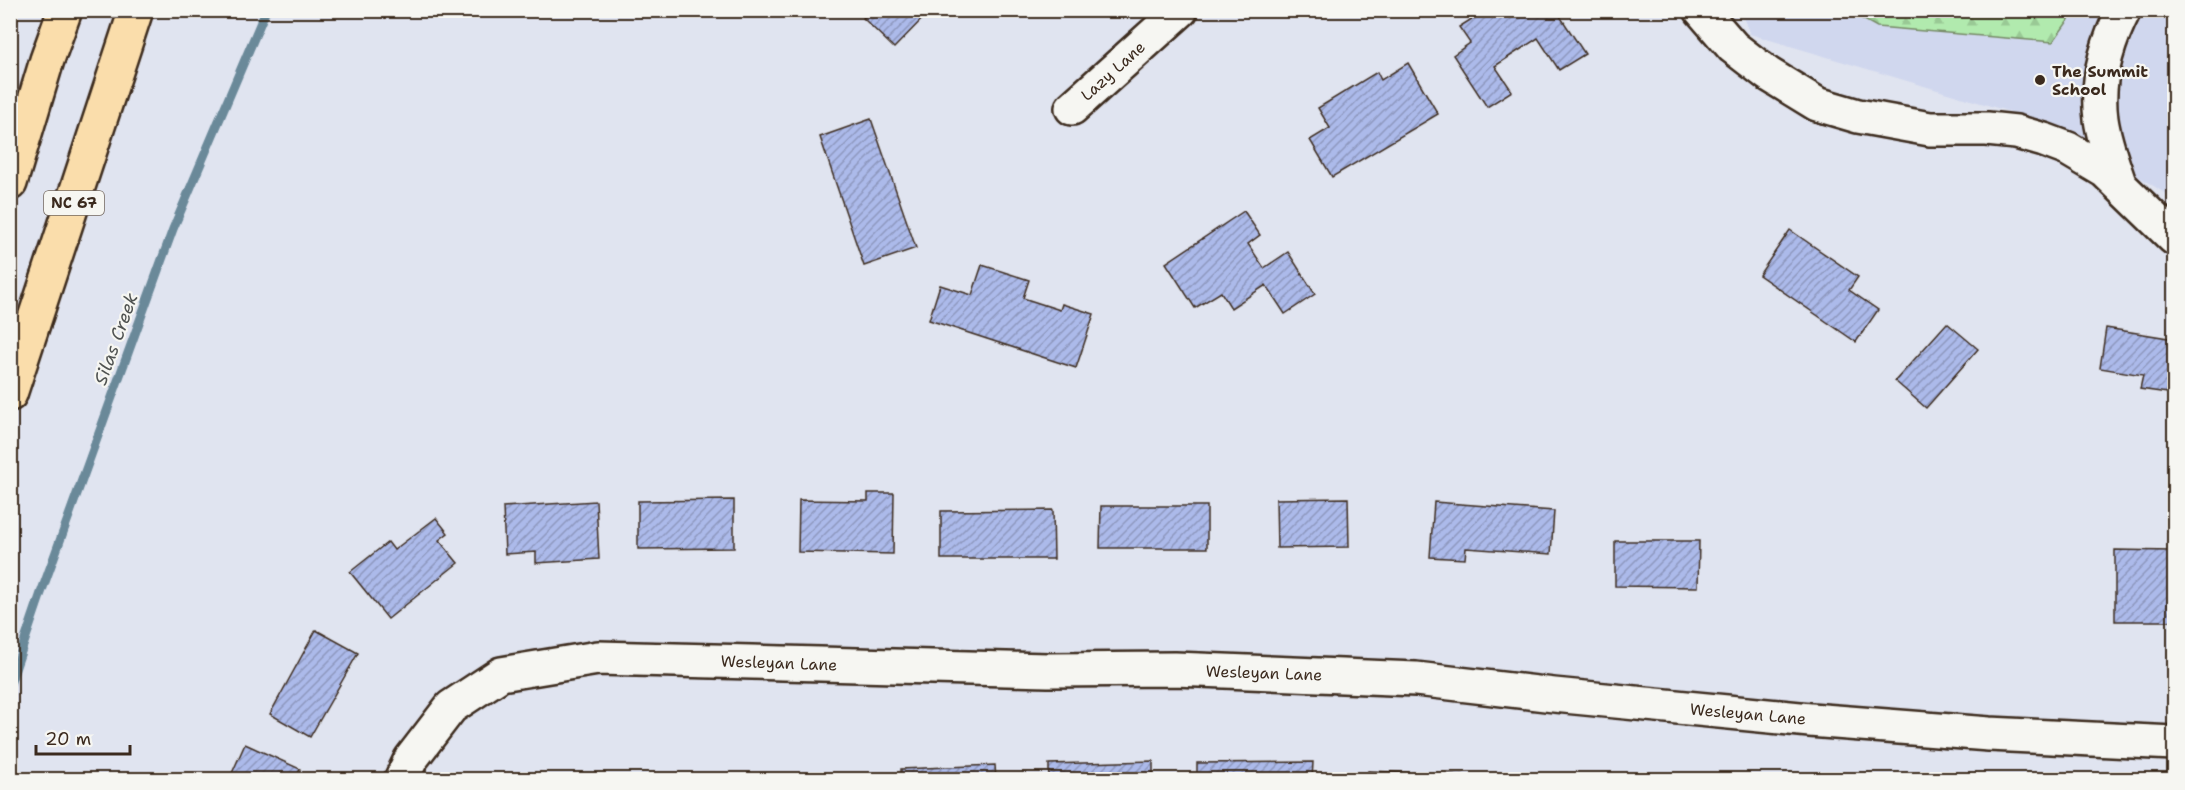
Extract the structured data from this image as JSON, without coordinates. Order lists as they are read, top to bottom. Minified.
{"streets":{"main road":["NC 67"],"street":["Lazy Lane","Wesleyan Lane"]},"water":["Silas Creek"],"places":["The Summit School"],"scale_bar":"20 m"}
